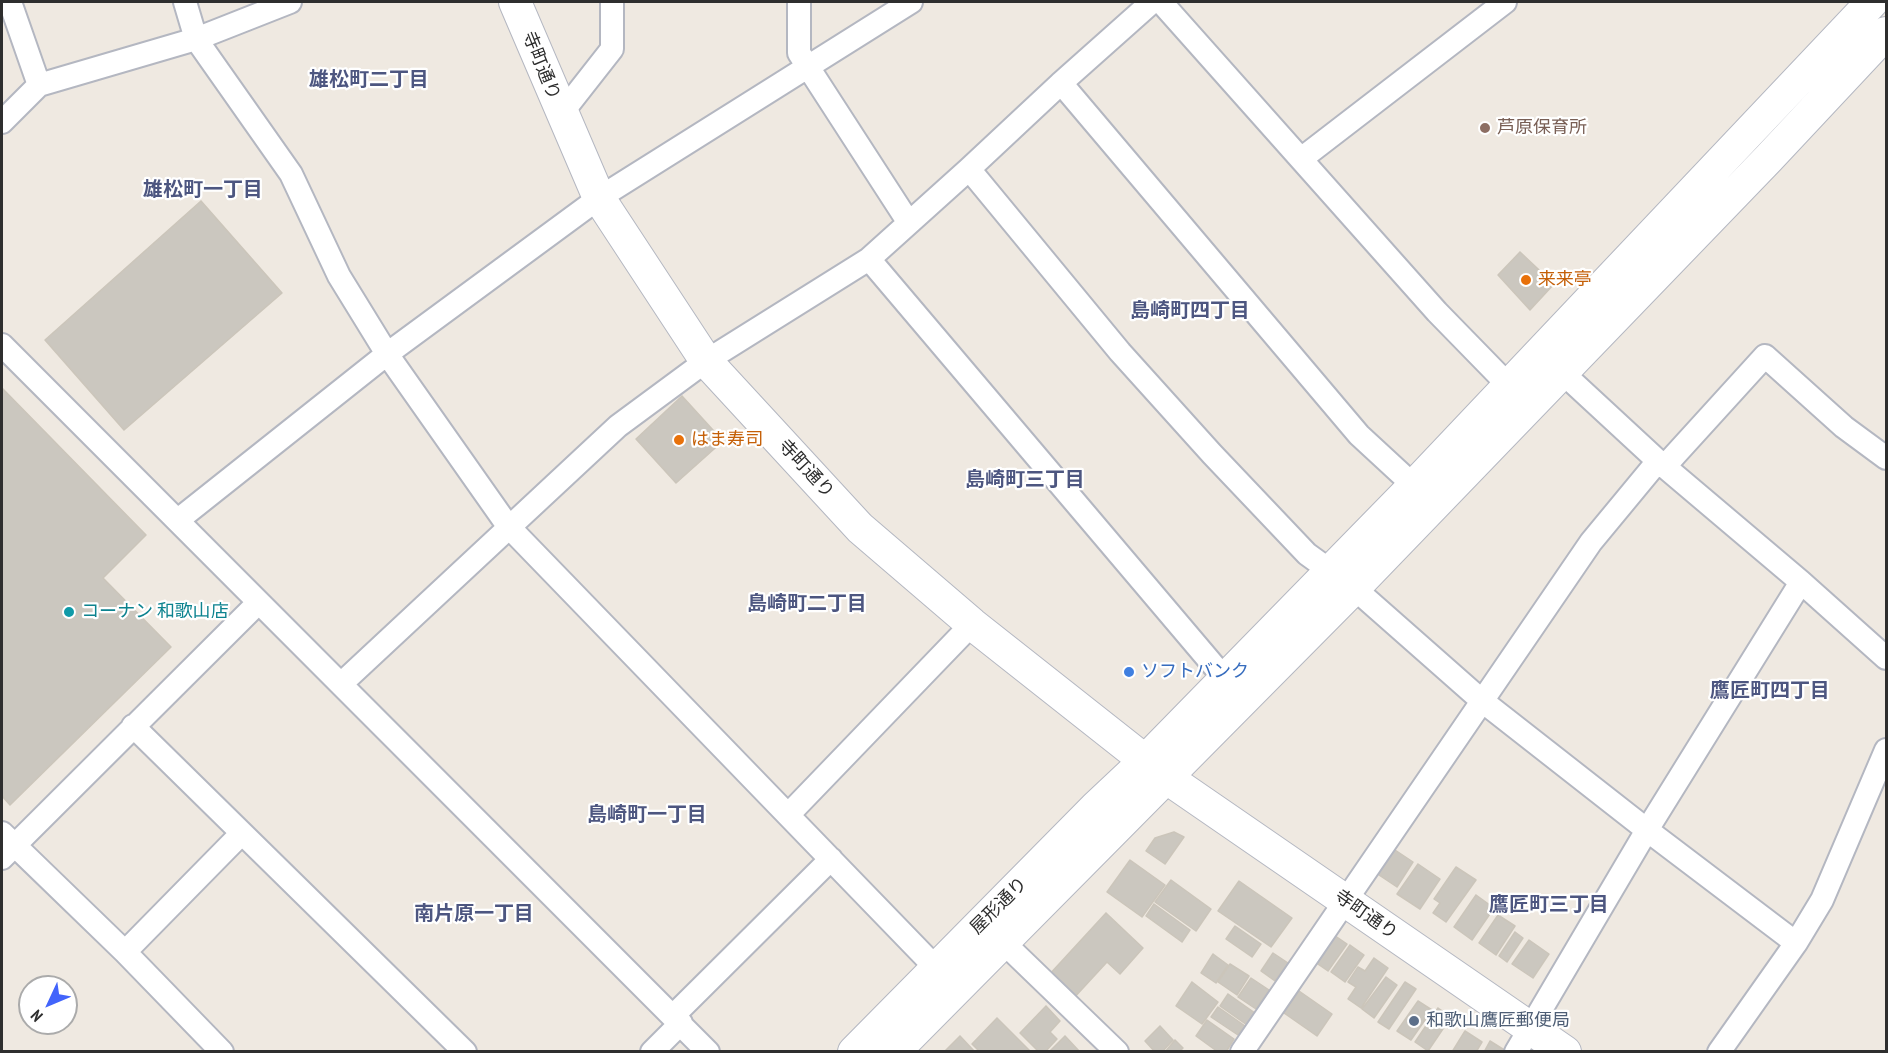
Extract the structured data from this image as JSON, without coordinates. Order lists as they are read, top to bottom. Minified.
{"streets":{"street":["寺町通り","屋形通り"]},"crossings":[["寺町通り","屋形通り"]],"districts":["雄松町二丁目","雄松町一丁目","島崎町四丁目","島崎町三丁目","島崎町二丁目","鷹匠町四丁目","島崎町一丁目","鷹匠町三丁目","南片原一丁目"],"places":["芦原保育所","来来亭","はま寿司","コーナン 和歌山店","ソフトバンク","和歌山鷹匠郵便局"],"north":"bottom left"}
